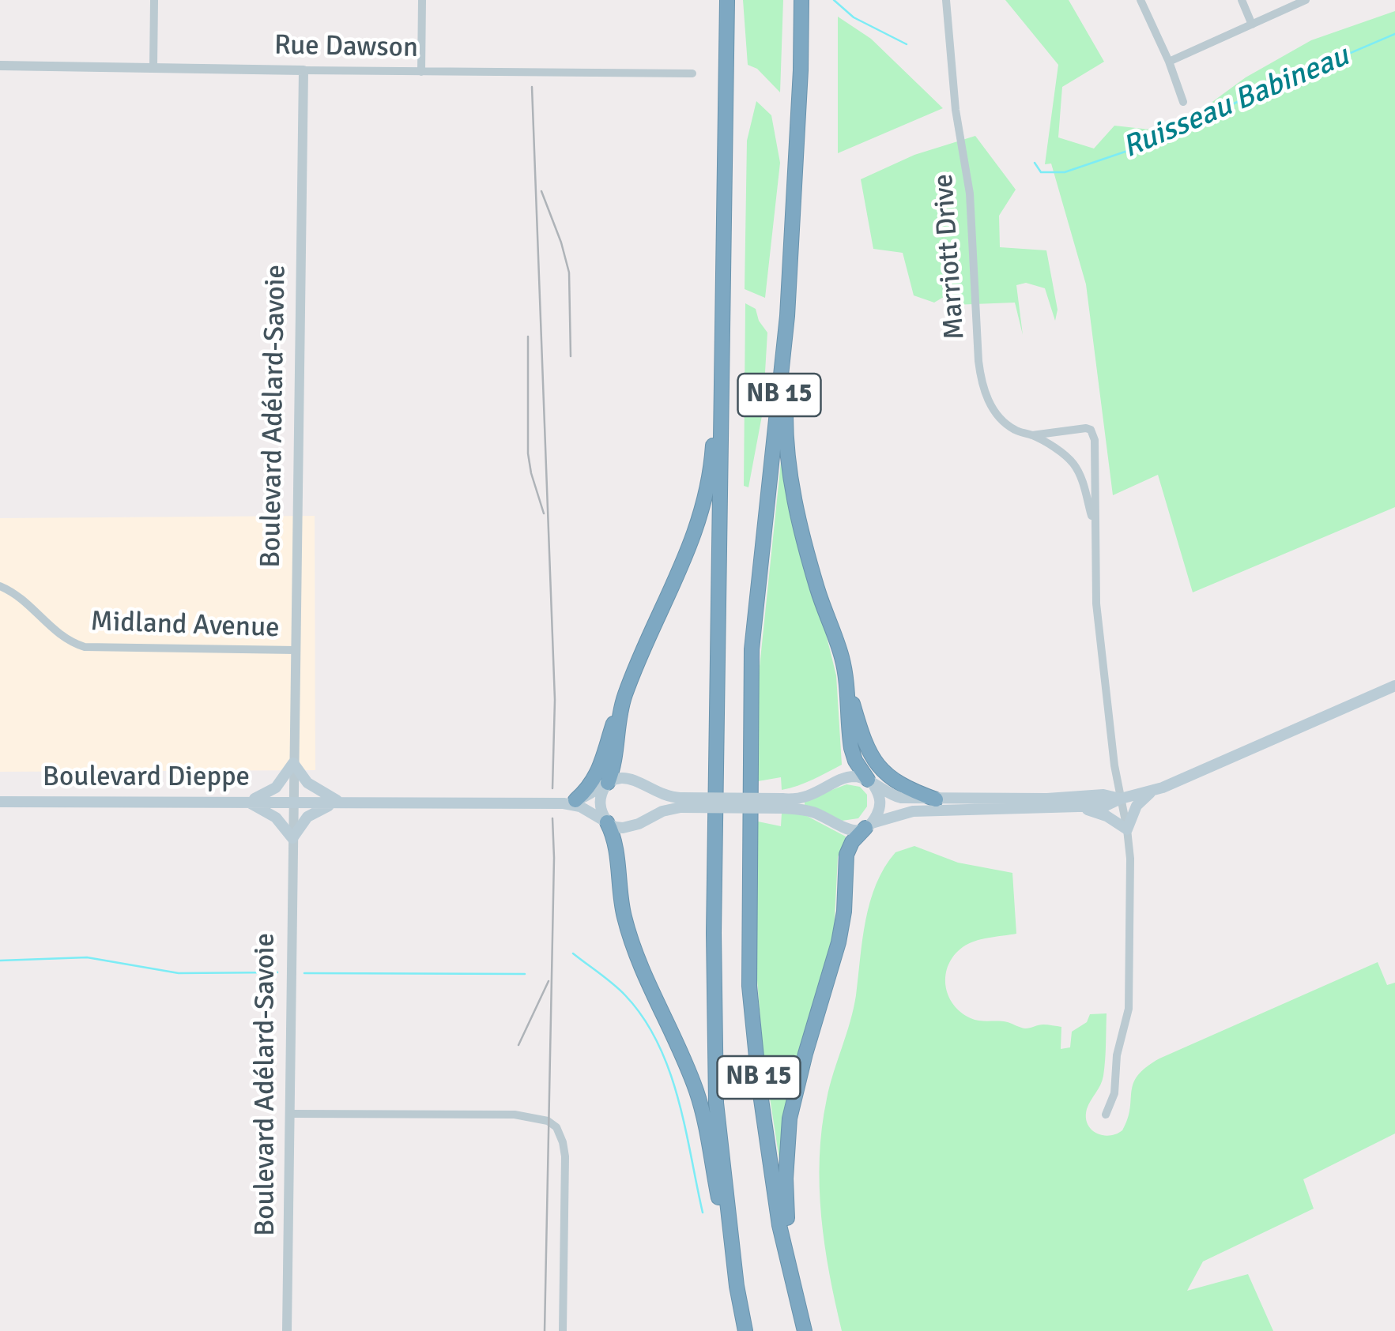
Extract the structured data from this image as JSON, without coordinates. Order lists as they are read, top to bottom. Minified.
{"streets":{"highway":["NB 15"],"main road":["Boulevard Dieppe"],"street":["Rue Dawson","Marriott Drive","Boulevard Adélard-Savoie","Midland Avenue"]},"crossings":[["Rue Dawson","Boulevard Adélard-Savoie"],["Boulevard Adélard-Savoie","Midland Avenue"],["Boulevard Adélard-Savoie","Boulevard Dieppe"]],"water":["Ruisseau Babineau"]}
